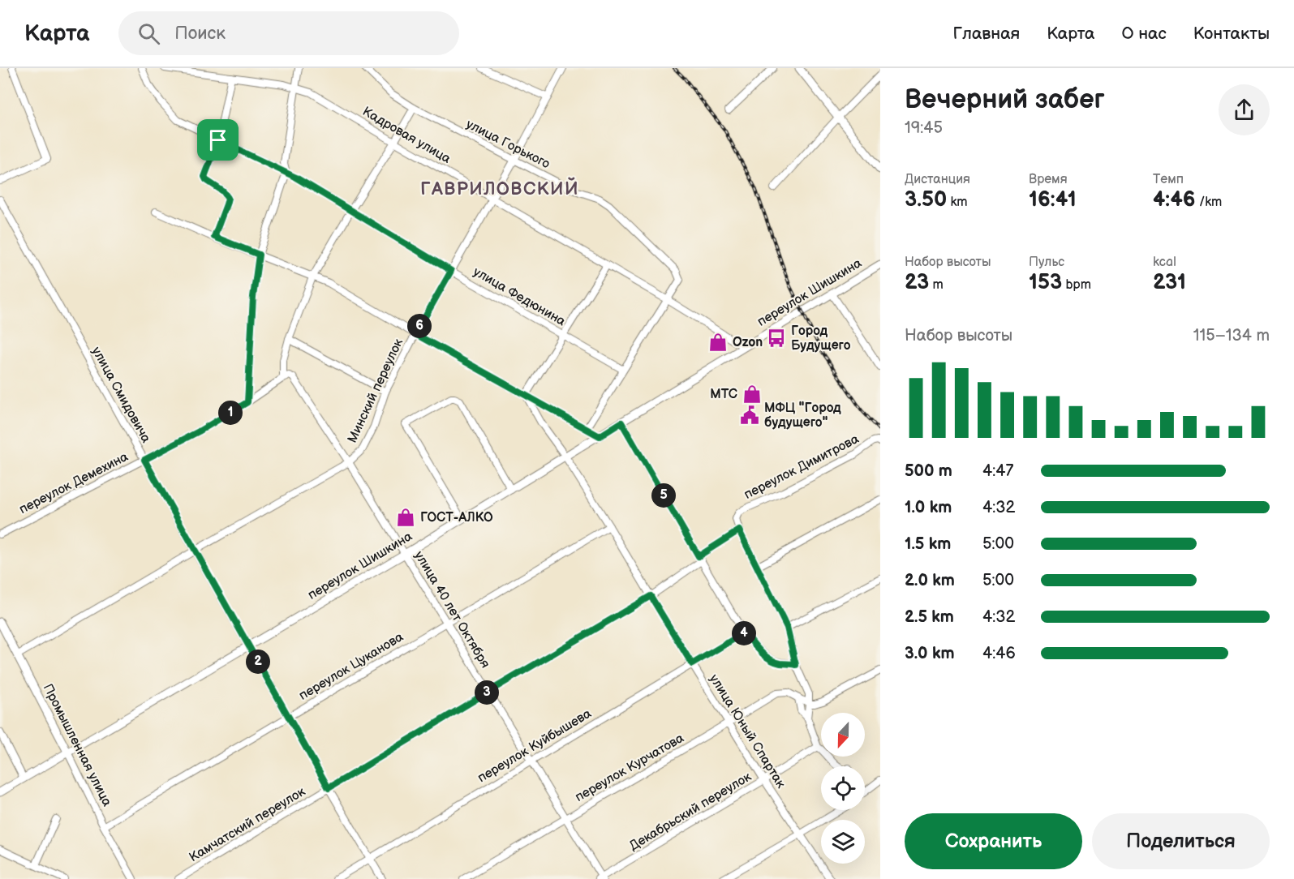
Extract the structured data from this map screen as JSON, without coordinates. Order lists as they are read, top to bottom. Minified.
{"streets":{"main road":["переулок Шишкина","Промышленная улица"],"street":["Кадровая улица","улица Горького","улица Федюнина","Минский переулок","улица Смидовича","переулок Димитрова","переулок Демехина","улица 40 лет Октября","переулок Цуканова","улица Юный Спартак","переулок Куйбышева","переулок Курчатова","Декабрьский переулок","Камчатский переулок"]},"crossings":[["Кадровая улица","улица Горького"],["Кадровая улица","переулок Шишкина"],["Кадровая улица","Минский переулок"],["улица Горького","Минский переулок"],["переулок Шишкина","улица Смидовича"],["переулок Шишкина","улица 40 лет Октября"],["переулок Шишкина","улица Юный Спартак"],["переулок Шишкина","Промышленная улица"],["улица Федюнина","Минский переулок"],["Минский переулок","улица Смидовича"],["Минский переулок","улица 40 лет Октября"],["Минский переулок","Промышленная улица"],["улица Смидовича","переулок Демехина"],["улица Смидовича","переулок Цуканова"],["улица Смидовича","переулок Куйбышева"],["улица Смидовича","Камчатский переулок"],["переулок Демехина","улица 40 лет Октября"],["улица 40 лет Октября","переулок Цуканова"],["улица 40 лет Октября","переулок Куйбышева"],["улица 40 лет Октября","переулок Курчатова"],["улица 40 лет Октября","Декабрьский переулок"],["улица 40 лет Октября","Камчатский переулок"],["переулок Цуканова","улица Юный Спартак"],["переулок Цуканова","Промышленная улица"],["улица Юный Спартак","переулок Куйбышева"],["улица Юный Спартак","переулок Курчатова"],["улица Юный Спартак","Декабрьский переулок"],["улица Юный Спартак","Камчатский переулок"]],"districts":["ГАВРИЛОВСКИЙ"],"places":{"bus stop":["Город Будущего"],"shop":["Ozon","МТС","ГОСТ-АЛКО"],"public building":["МФЦ \"Город будущего\""]},"north":"bottom","page":{"header":"Карта","search":"Поиск","nav":["Главная","Карта","О нас","Контакты"],"heading":["Вечерний забег","19:45"],"stats":[["Дистанция","3.50 km"],["Время","16:41"],["Темп","4:46 /km"],["Набор высоты","23 m"],["Пульс","153 bpm"],["kcal","231"]],"pins":["6","1","5","4","2","3"],"chart":["Набор высоты","115–134 m"],"list":[{"name":"500 m","note":"4:47"},{"name":"1.0 km","note":"4:32"},{"name":"1.5 km","note":"5:00"},{"name":"2.0 km","note":"5:00"},{"name":"2.5 km","note":"4:32"},{"name":"3.0 km","note":"4:46"}],"buttons":["Сохранить","Поделиться"]}}
